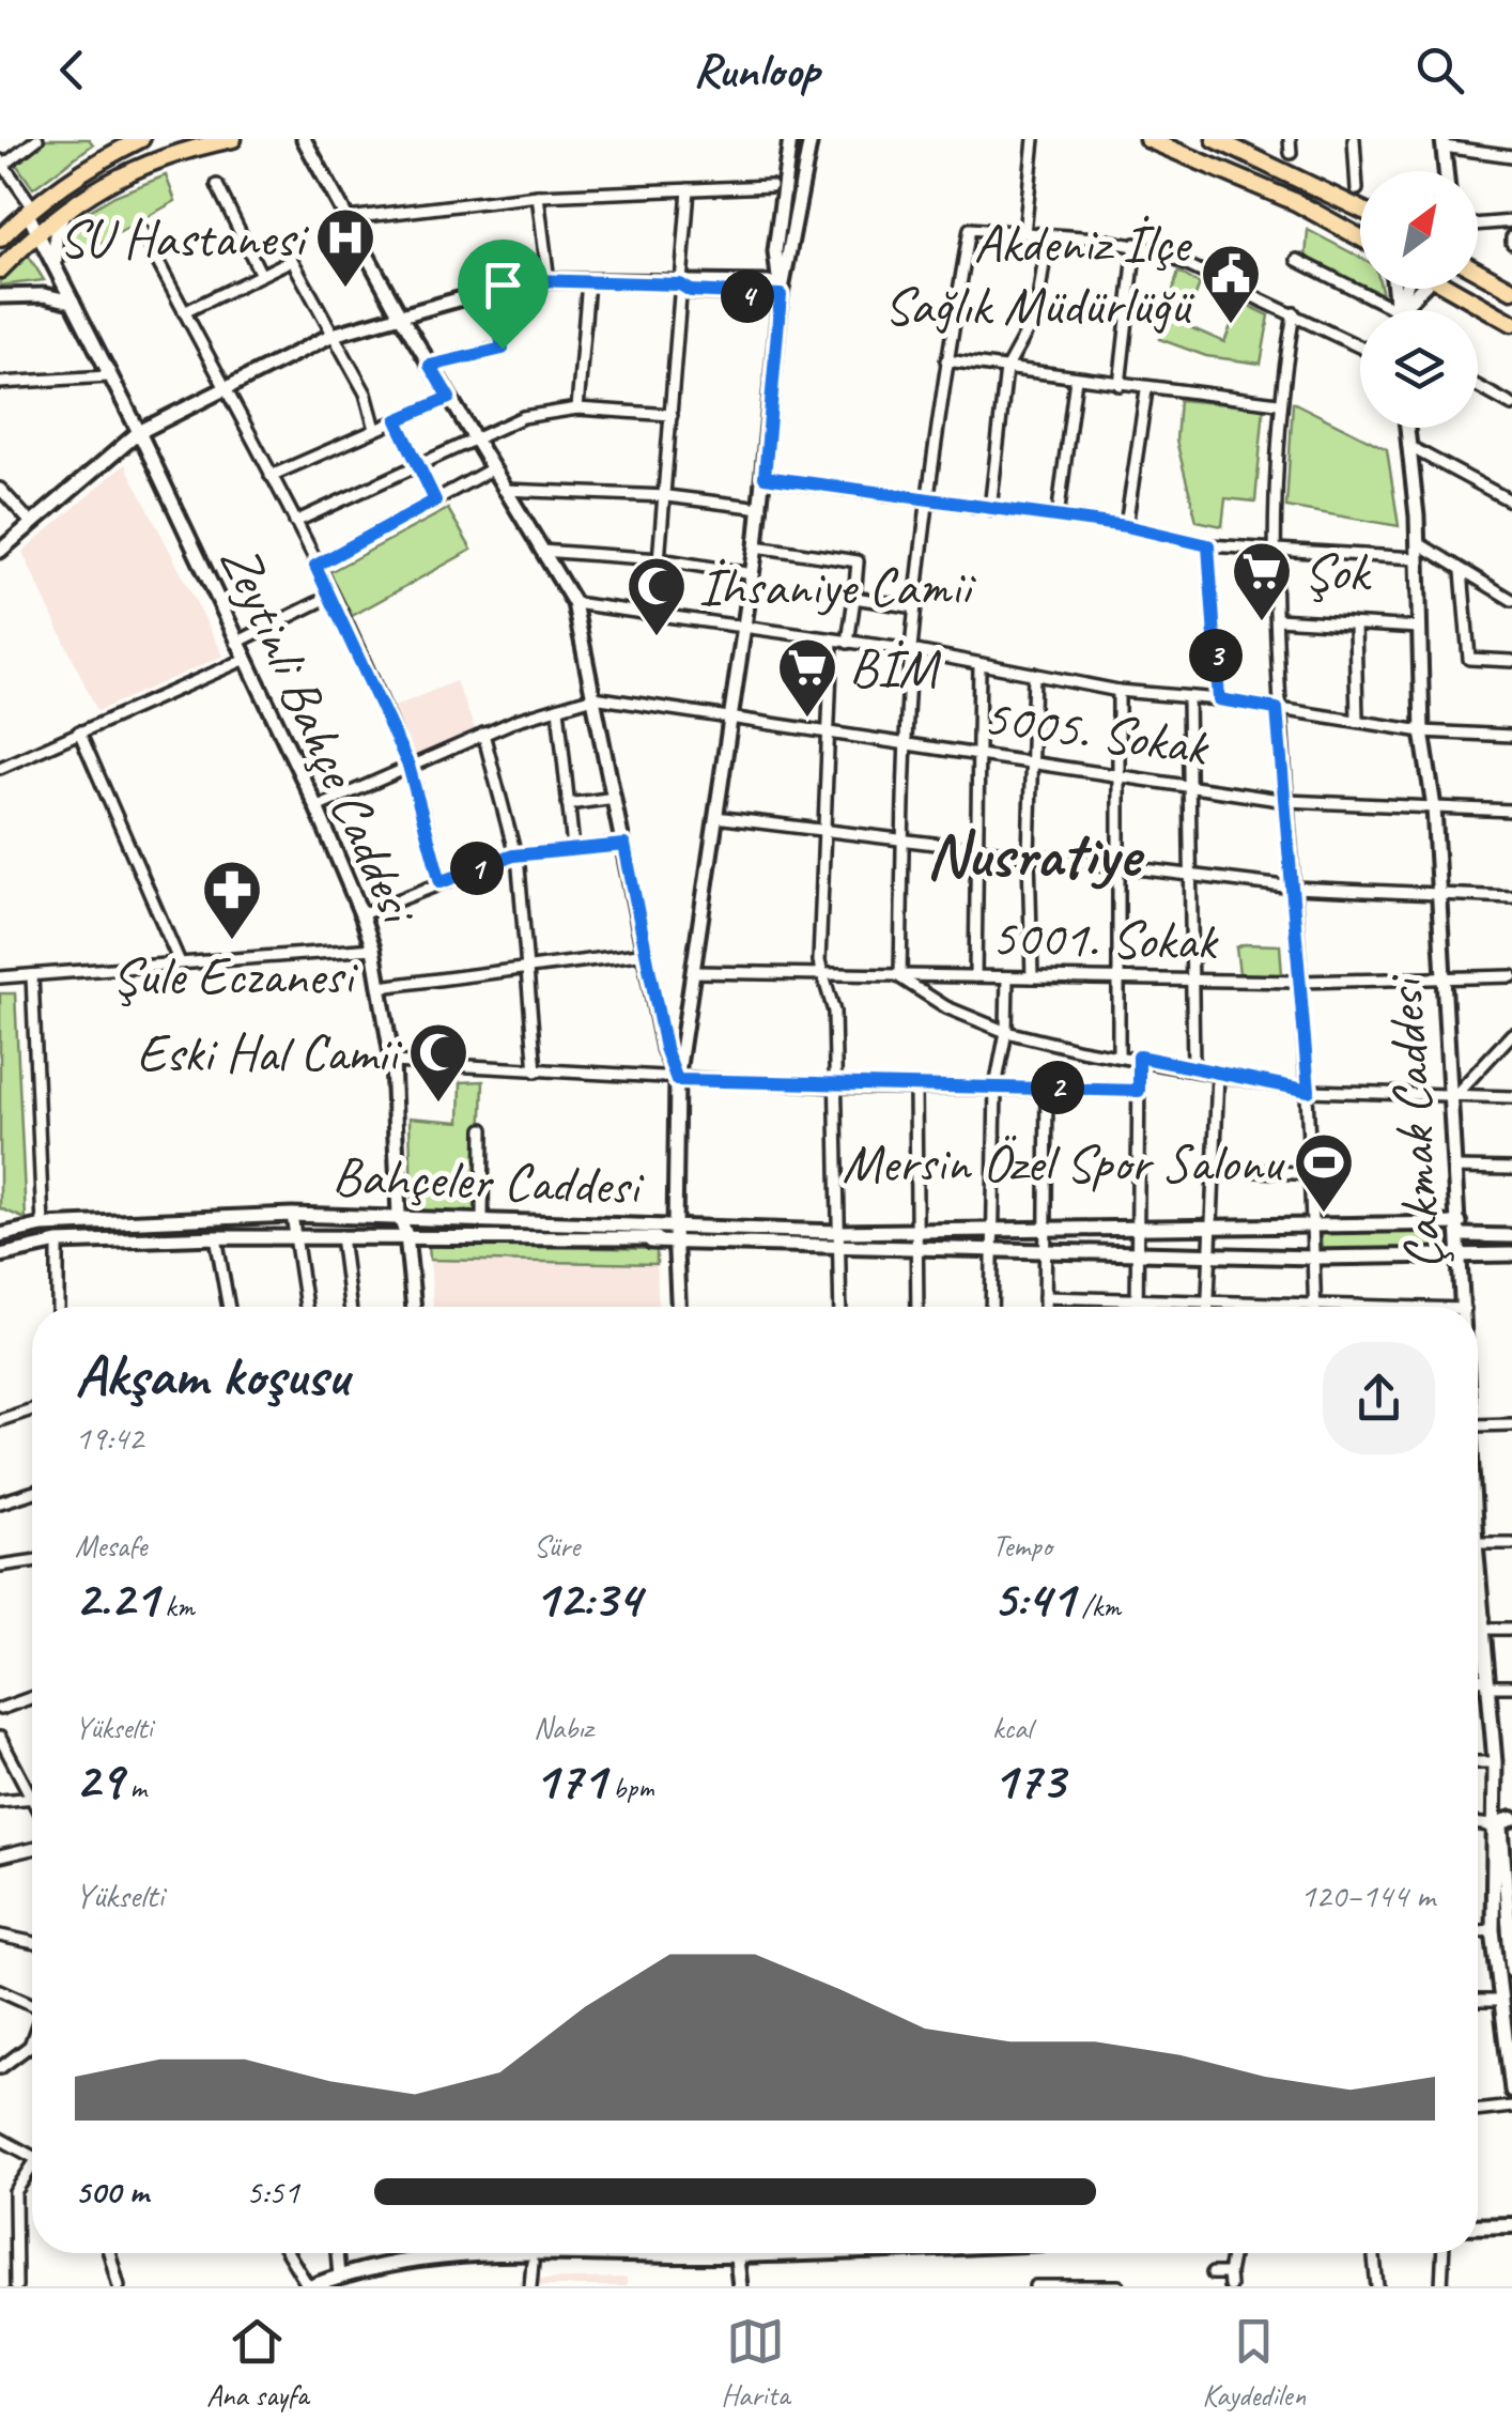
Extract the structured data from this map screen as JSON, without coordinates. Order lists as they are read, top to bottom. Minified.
{"streets":{"street":["5005. Sokak","Zeytinli Bahçe Caddesi","5001. Sokak","Çakmak Caddesi","Bahçeler Caddesi"]},"crossings":[["5005. Sokak","Çakmak Caddesi"],["Zeytinli Bahçe Caddesi","Bahçeler Caddesi"],["5001. Sokak","Çakmak Caddesi"]],"districts":["Nusratiye"],"places":{"hospital":["SU Hastanesi"],"public building":["Akdeniz İlçe Sağlık Müdürlüğü"],"supermarket":["Şok","BİM"],"mosque":["İhsaniye Camii","Eski Hal Camii"],"pharmacy":["Şule Eczanesi"],"sports":["Mersin Özel Spor Salonu"]},"north":"top right","page":{"header":"Runloop","pins":["4","3","1","2"],"heading":["Akşam koşusu","19:42"],"stats":[["Mesafe","2.21 km"],["Süre","12:34"],["Tempo","5:41 /km"],["Yükselti","29 m"],["Nabız","171 bpm"],["kcal","173"]],"chart":["Yükselti","120–144 m"],"list":[{"name":"500 m","note":"5:51"}],"tabs":["Ana sayfa","Harita","Kaydedilen"]}}
